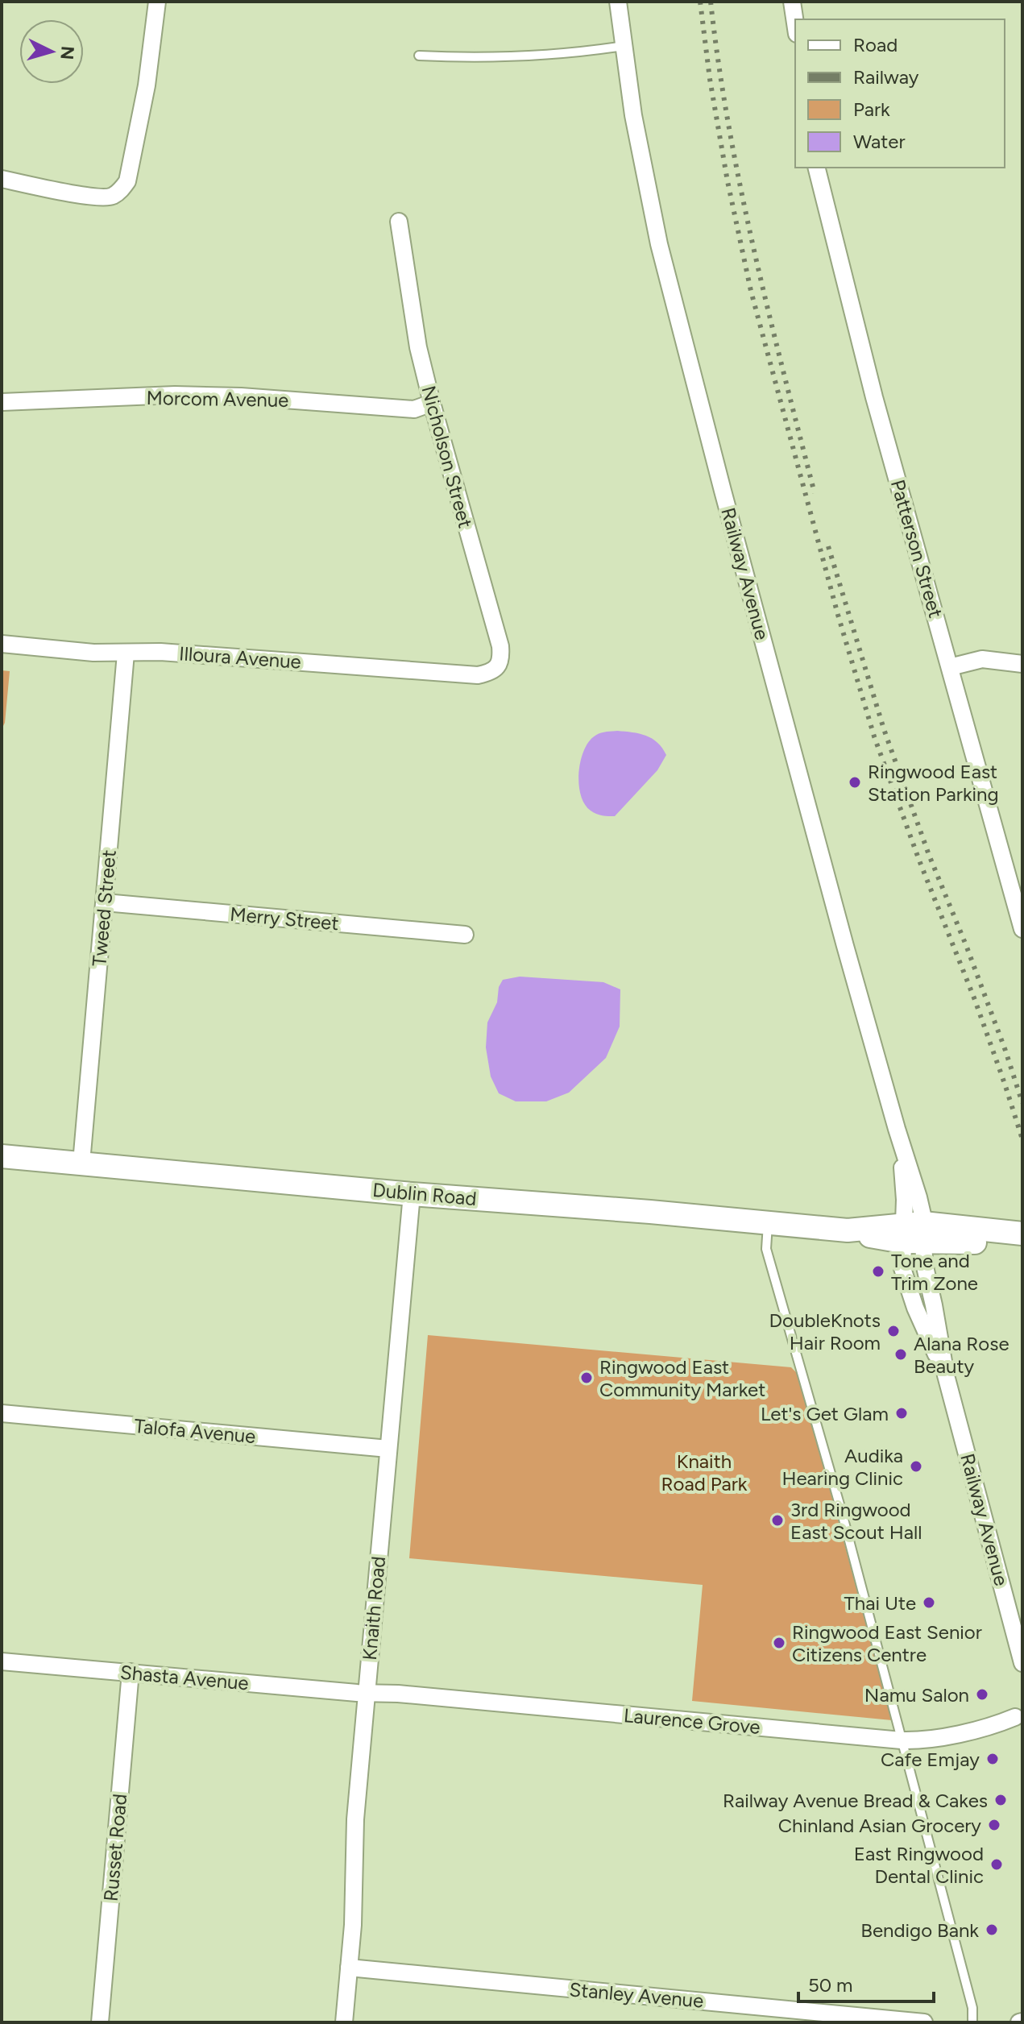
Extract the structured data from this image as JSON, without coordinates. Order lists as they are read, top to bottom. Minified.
{"streets":{"main road":["Dublin Road"],"street":["Morcom Avenue","Nicholson Street","Patterson Street","Railway Avenue","Illoura Avenue","Tweed Street","Merry Street","Talofa Avenue","Knaith Road","Shasta Avenue","Laurence Grove","Russet Road","Stanley Avenue"]},"crossings":[["Morcom Avenue","Nicholson Street"],["Nicholson Street","Illoura Avenue"],["Railway Avenue","Dublin Road"],["Illoura Avenue","Tweed Street"],["Tweed Street","Merry Street"],["Tweed Street","Dublin Road"],["Dublin Road","Knaith Road"],["Talofa Avenue","Knaith Road"],["Knaith Road","Shasta Avenue"],["Knaith Road","Laurence Grove"],["Knaith Road","Stanley Avenue"],["Shasta Avenue","Laurence Grove"],["Shasta Avenue","Russet Road"]],"parks":["Knaith Road Park"],"places":["Ringwood East Station Parking","Tone and Trim Zone","DoubleKnots Hair Room","Alana Rose Beauty","Ringwood East Community Market","Let's Get Glam","Audika Hearing Clinic","3rd Ringwood East Scout Hall","Thai Ute","Ringwood East Senior Citizens Centre","Namu Salon","Cafe Emjay","Railway Avenue Bread & Cakes","Chinland Asian Grocery","East Ringwood Dental Clinic","Bendigo Bank"],"legend":["Road","Railway","Park","Water"],"scale_bar":"50 m","north":"right"}
